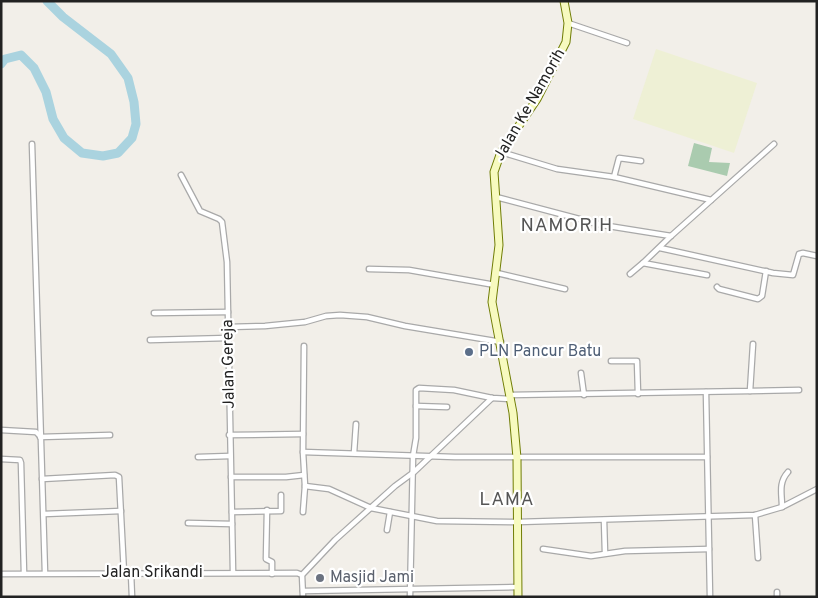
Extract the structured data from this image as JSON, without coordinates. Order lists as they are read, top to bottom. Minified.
{"streets":{"street":["Jalan Ke Namorih","Jalan Gereja","Jalan Srikandi"]},"crossings":[["Jalan Gereja","Jalan Srikandi"]],"districts":["NAMORIH","LAMA"],"places":["PLN Pancur Batu","Masjid Jami"]}
